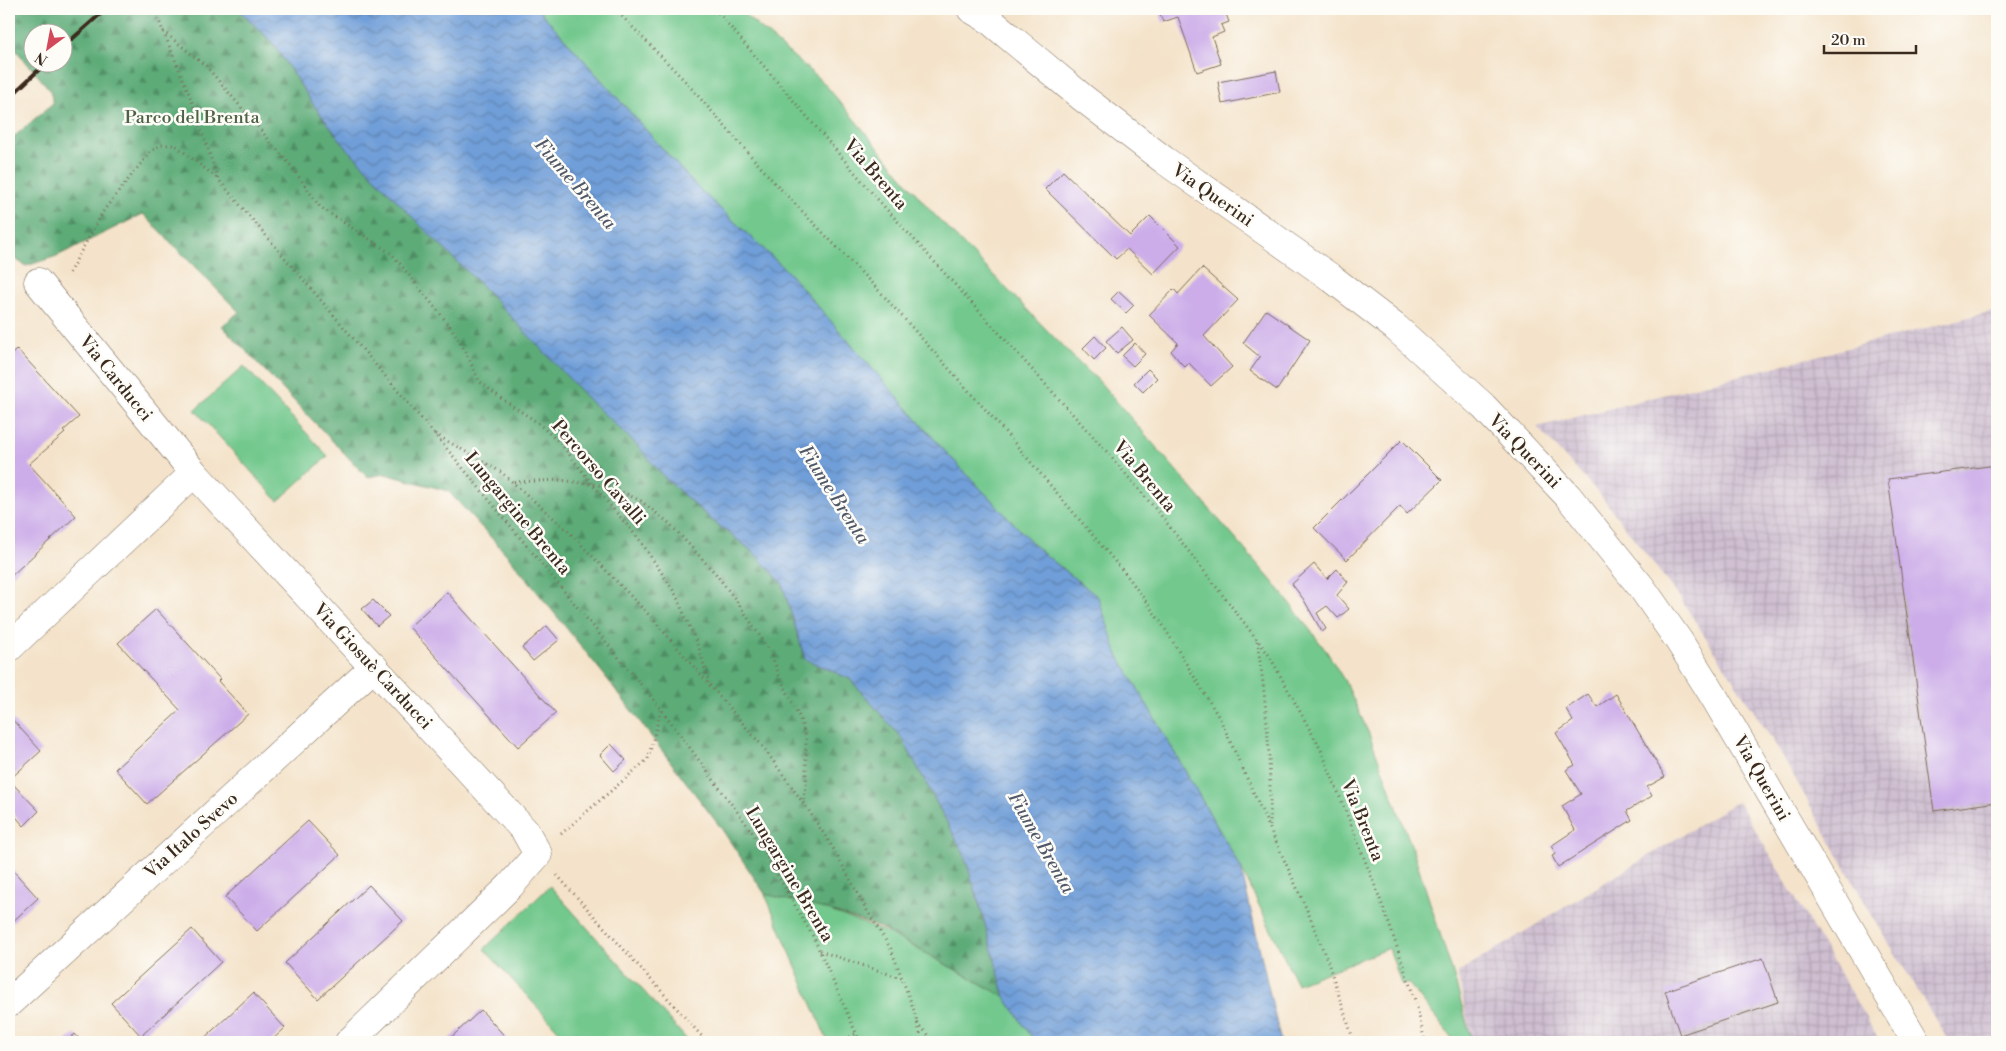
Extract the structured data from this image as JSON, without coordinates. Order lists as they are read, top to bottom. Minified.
{"streets":{"street":["Via Querini","Via Carducci","Via Giosuè Carducci","Via Italo Svevo"],"path":["Via Brenta","Percorso Cavalli","Lungargine Brenta"]},"crossings":[["Via Carducci","Via Giosuè Carducci"],["Percorso Cavalli","Lungargine Brenta"],["Via Giosuè Carducci","Via Italo Svevo"]],"water":["Fiume Brenta"],"parks":["Parco del Brenta"],"scale_bar":"20 m","north":"bottom left"}
